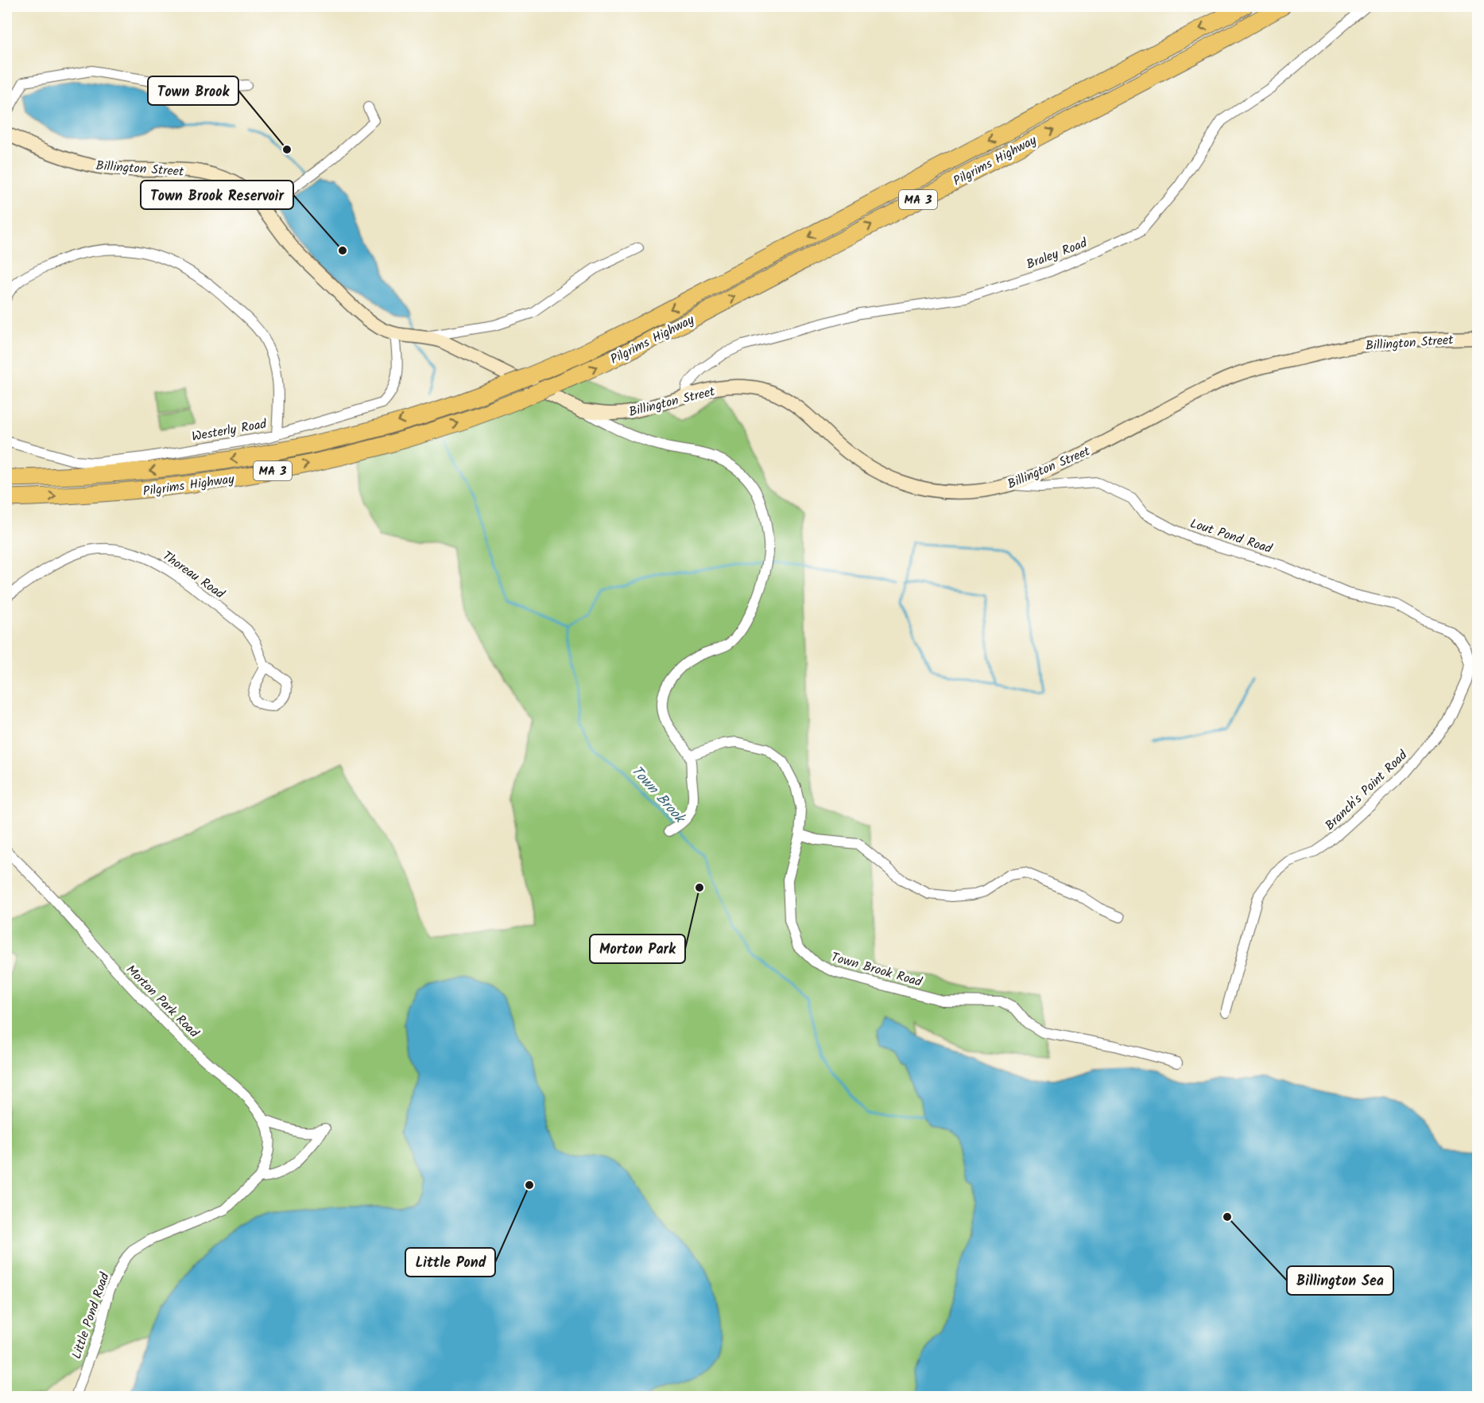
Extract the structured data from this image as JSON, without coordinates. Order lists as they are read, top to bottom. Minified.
{"streets":{"highway":["Pilgrims Highway","MA 3"],"street":["Billington Street","Braley Road","Westerly Road","Lout Pond Road","Thoreau Road","Branch's Point Road","Town Brook Road","Morton Park Road","Little Pond Road"]},"crossings":[["Billington Street","Braley Road"],["Billington Street","Westerly Road"],["Billington Street","Lout Pond Road"],["Lout Pond Road","Branch's Point Road"],["Morton Park Road","Little Pond Road"]],"water":["Town Brook"],"places":["Town Brook","Town Brook Reservoir","Morton Park","Little Pond","Billington Sea"]}
